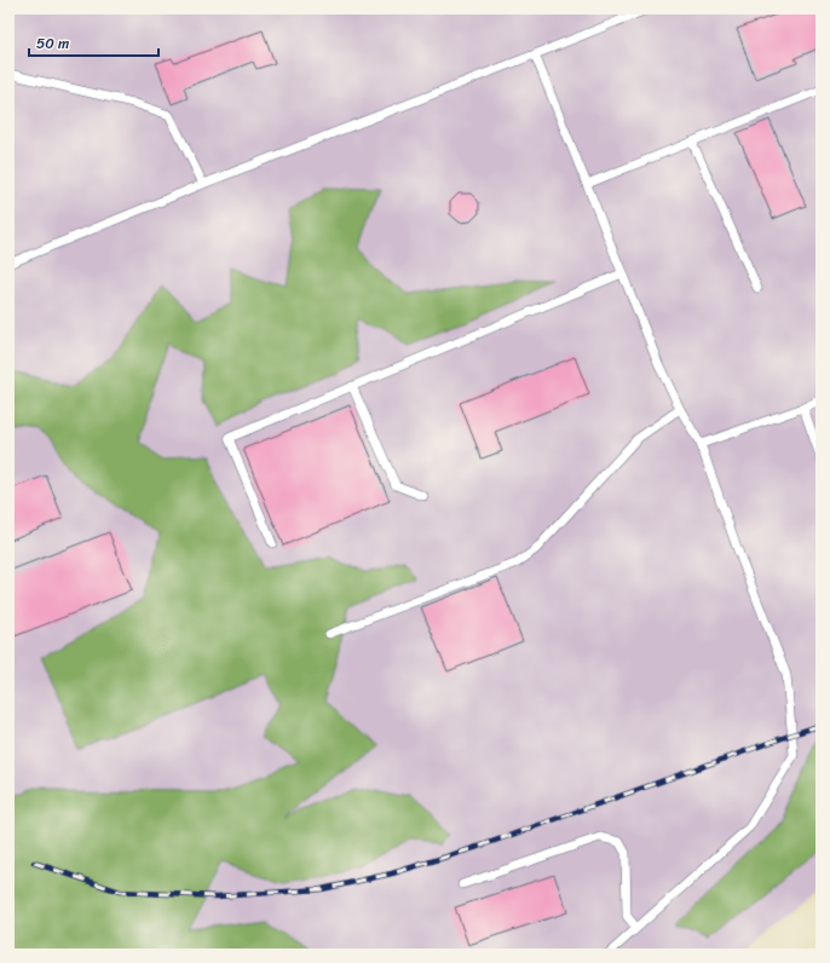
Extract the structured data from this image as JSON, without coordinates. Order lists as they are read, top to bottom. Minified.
{"scale_bar":"50 m"}
